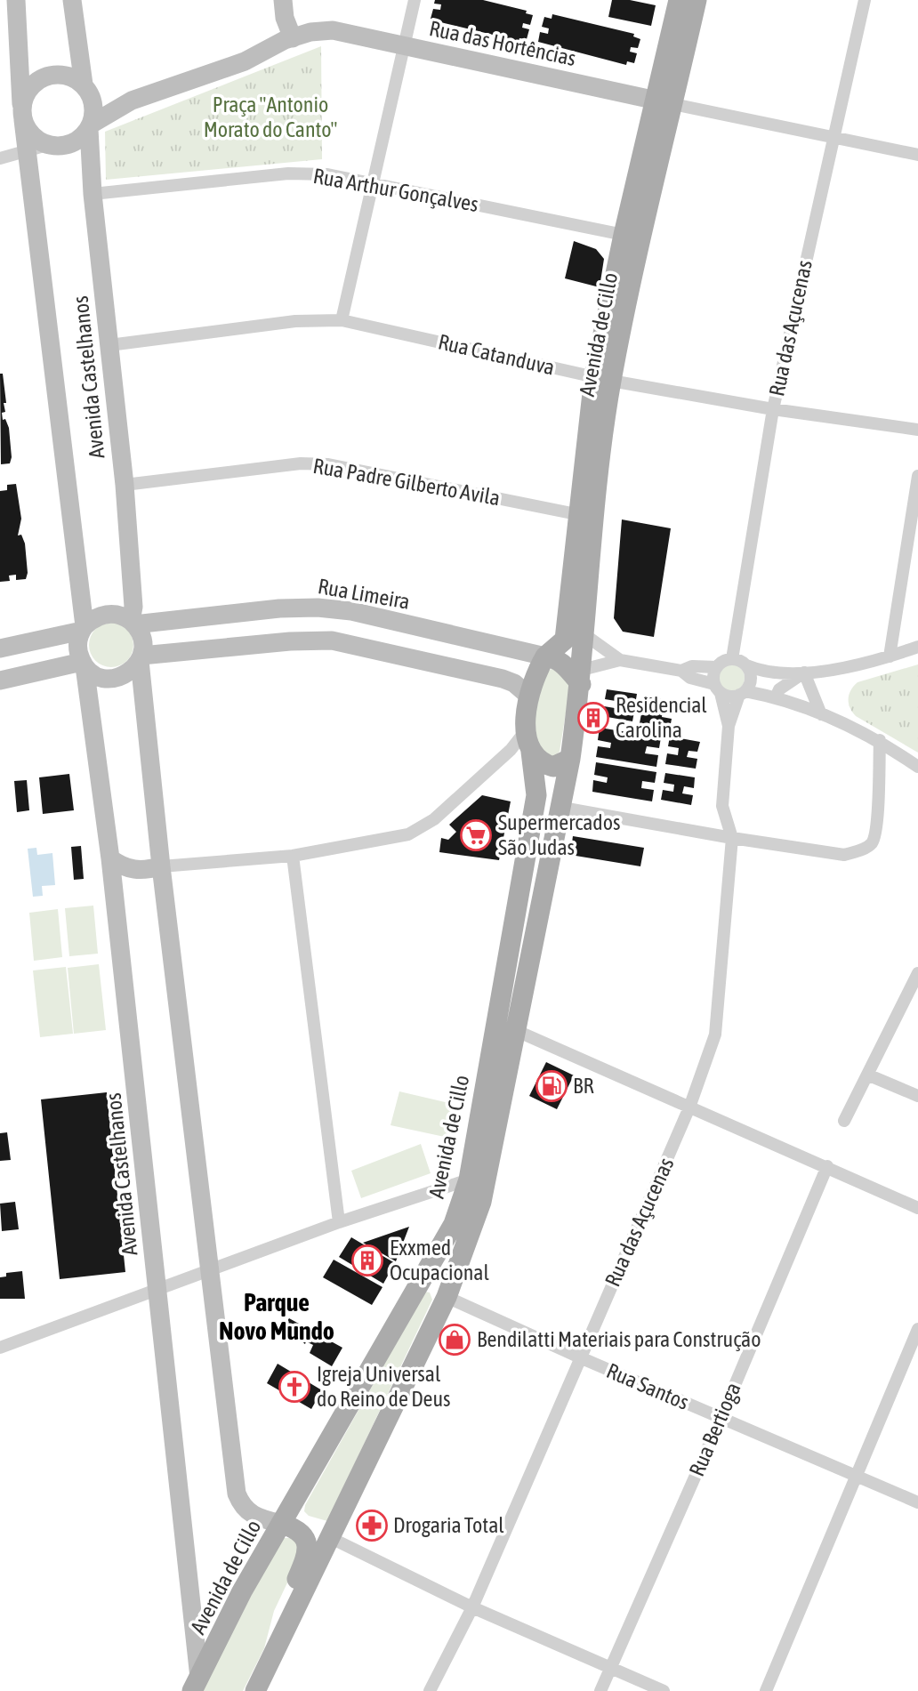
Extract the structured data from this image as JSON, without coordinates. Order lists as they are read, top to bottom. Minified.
{"streets":{"main road":["Rua das Hortências","Avenida de Cillo","Avenida Castelhanos","Rua Limeira"],"street":["Rua Arthur Gonçalves","Rua das Açucenas","Rua Catanduva","Rua Padre Gilberto Avila","Rua Santos","Rua Bertioga"]},"crossings":[["Rua das Hortências","Rua das Açucenas"],["Rua das Hortências","Avenida de Cillo"],["Rua das Hortências","Avenida Castelhanos"],["Rua Arthur Gonçalves","Avenida de Cillo"],["Rua Arthur Gonçalves","Avenida Castelhanos"],["Rua das Açucenas","Rua Catanduva"],["Rua das Açucenas","Rua Santos"],["Avenida de Cillo","Rua Catanduva"],["Avenida de Cillo","Avenida Castelhanos"],["Avenida de Cillo","Rua Padre Gilberto Avila"],["Avenida de Cillo","Rua Limeira"],["Avenida de Cillo","Rua Santos"],["Rua Catanduva","Avenida Castelhanos"],["Avenida Castelhanos","Rua Padre Gilberto Avila"],["Avenida Castelhanos","Rua Limeira"],["Rua Santos","Rua Bertioga"]],"districts":["Parque Novo Mundo"],"parks":["Praça \"Antonio Morato do Canto\""],"places":{"building":["Residencial Carolina","Exxmed Ocupacional"],"supermarket":["Supermercados São Judas"],"fuel station":["BR"],"shop":["Bendilatti Materiais para Construção"],"church":["Igreja Universal do Reino de Deus"],"pharmacy":["Drogaria Total"]}}
